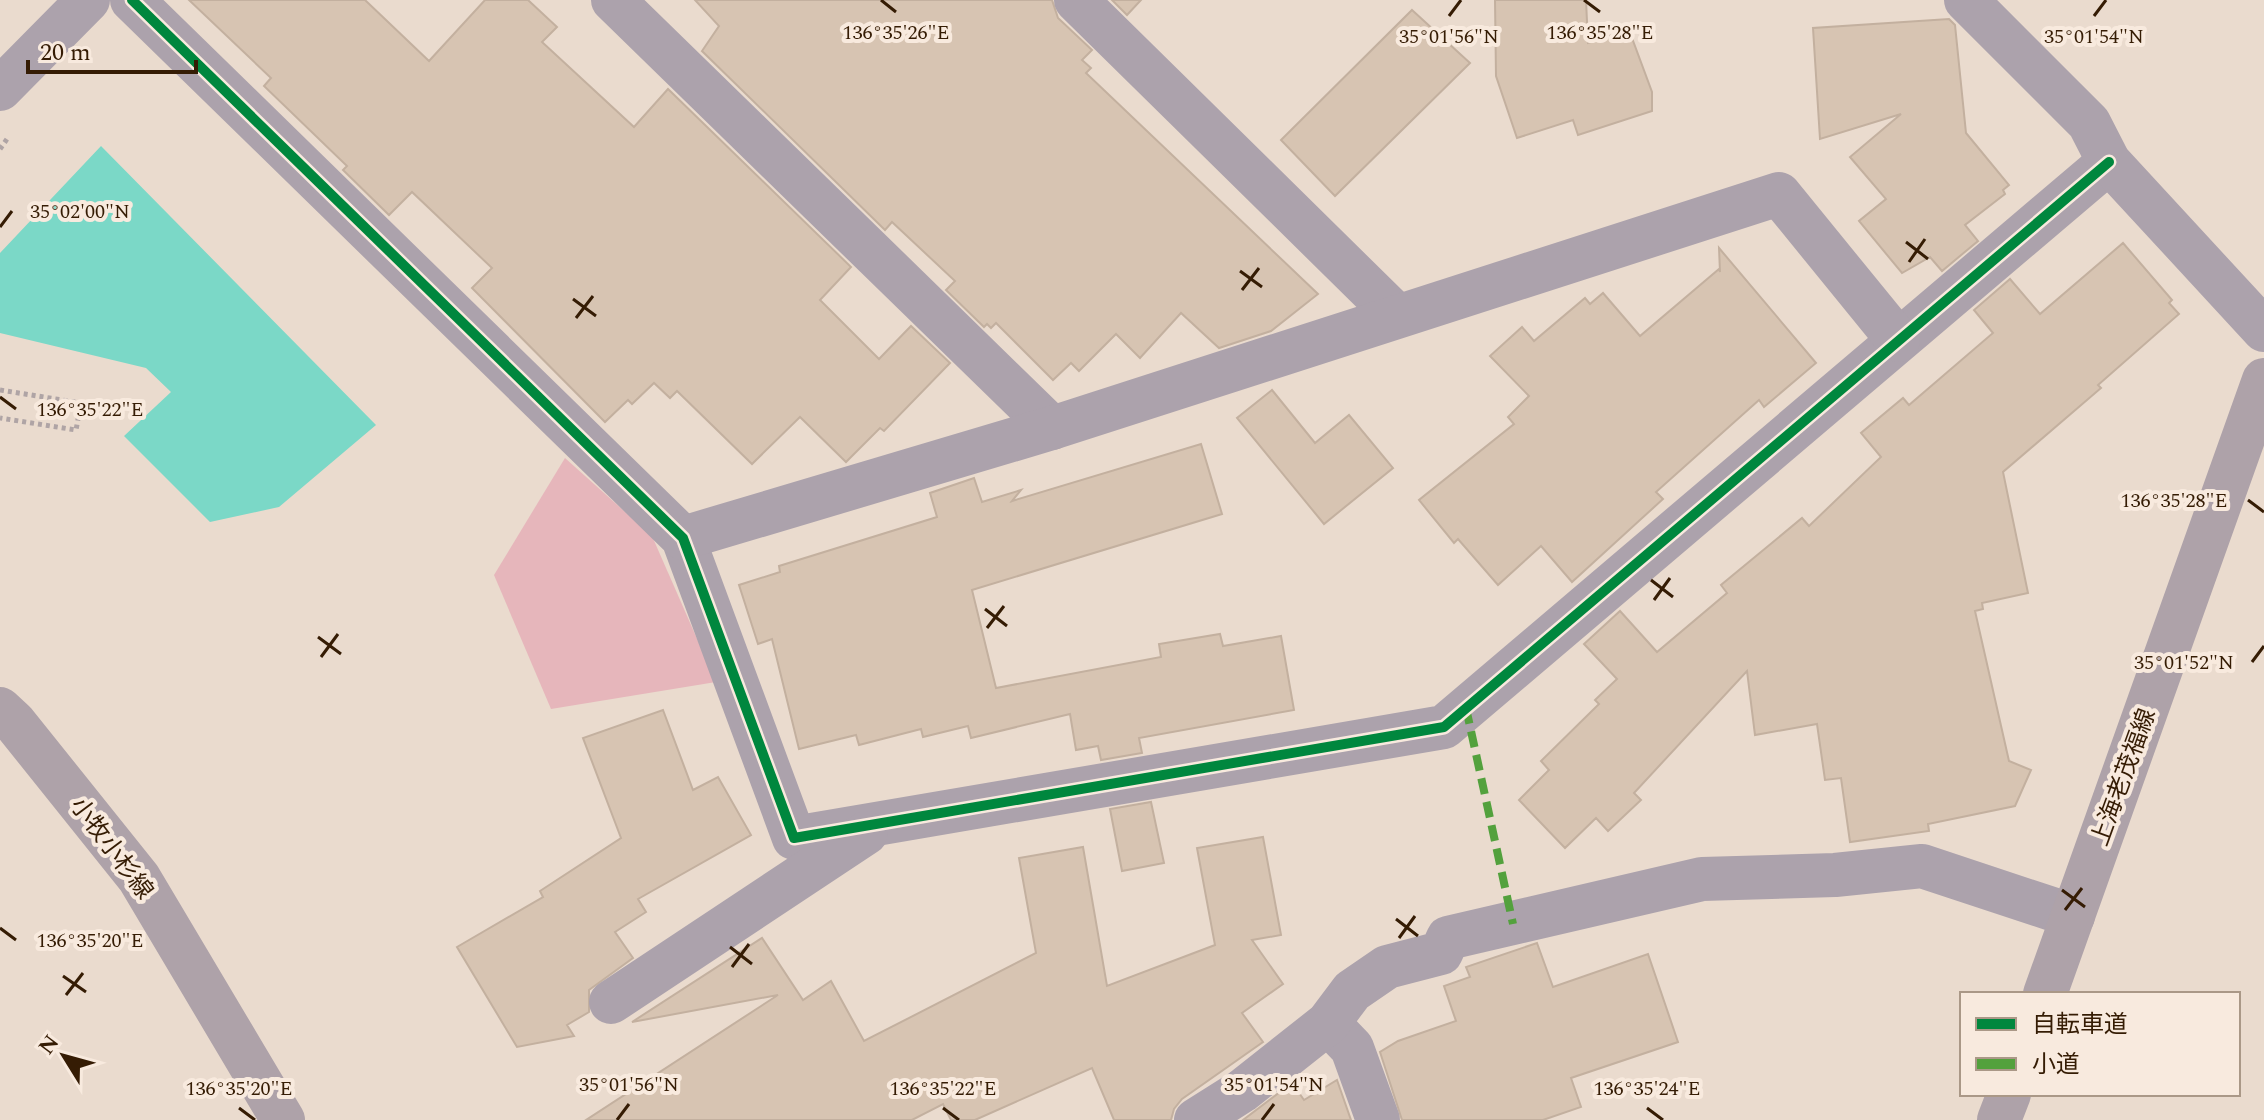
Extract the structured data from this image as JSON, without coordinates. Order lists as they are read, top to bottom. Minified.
{"streets":{"main road":["上海老茂福線","小牧小杉線"]},"legend":["自転車道","小道"],"scale_bar":"20 m","north":"top left","coordinates":["136°35'26\"E","136°35'28\"E","35°01'56\"N","35°01'54\"N","35°02'00\"N","136°35'22\"E","35°01'52\"N","136°35'20\"E","136°35'24\"E"]}
